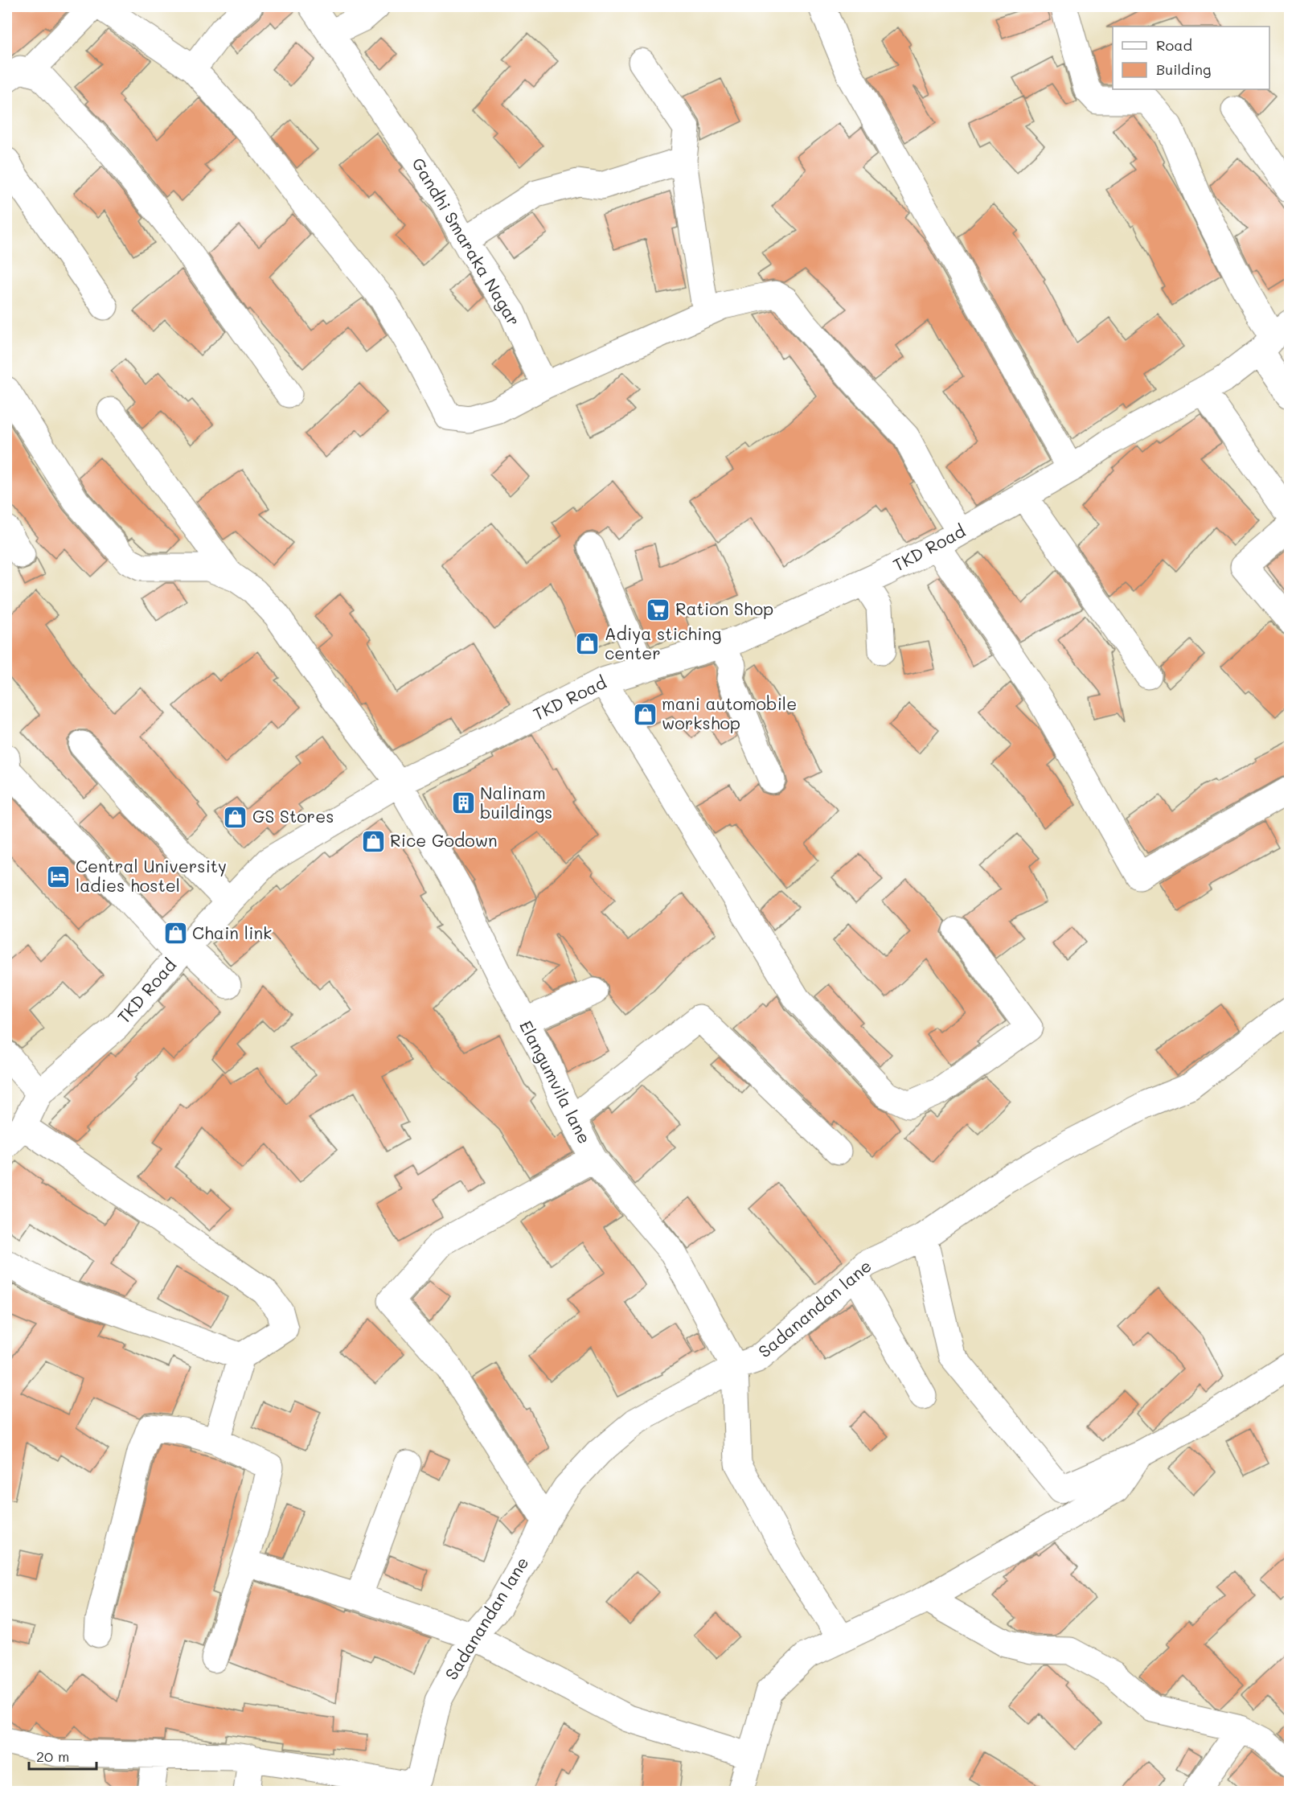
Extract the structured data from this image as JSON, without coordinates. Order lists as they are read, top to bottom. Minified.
{"streets":{"street":["Gandhi Smaraka Nagar","TKD Road","Elangumvila lane","Sadanandan lane"]},"crossings":[["TKD Road","Elangumvila lane"],["Elangumvila lane","Sadanandan lane"]],"places":{"supermarket":["Ration Shop"],"shop":["Adiya stiching center","mani automobile workshop","GS Stores","Rice Godown","Chain link"],"building":["Nalinam buildings"],"hotel":["Central University ladies hostel"]},"legend":["Road","Building"],"scale_bar":"20 m"}
